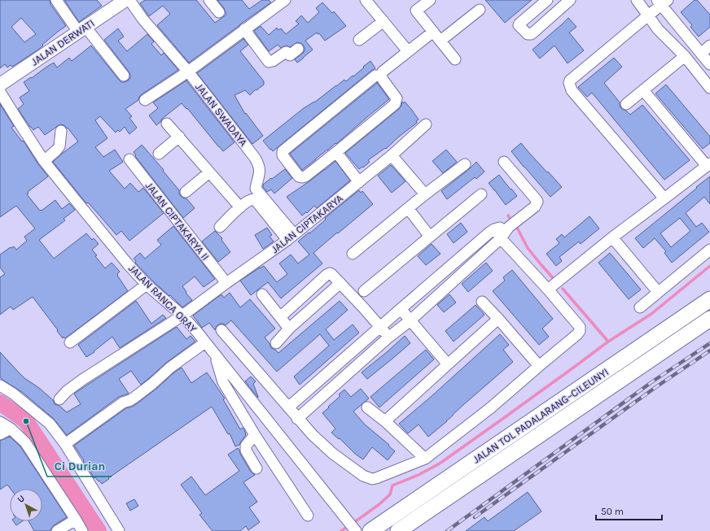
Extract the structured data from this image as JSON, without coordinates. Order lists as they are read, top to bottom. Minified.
{"streets":{"highway":["JALAN TOL PADALARANG–CILEUNYI"],"main road":["JALAN DERWATI"],"street":["JALAN SWADAYA","JALAN CIPTAKARYA II","JALAN CIPTAKARYA","JALAN RANCA ORAY"]},"crossings":[["JALAN SWADAYA","JALAN CIPTAKARYA"],["JALAN CIPTAKARYA II","JALAN CIPTAKARYA"],["JALAN CIPTAKARYA","JALAN RANCA ORAY"]],"places":["Ci Durian"],"scale_bar":"50 m","north":"top left"}
